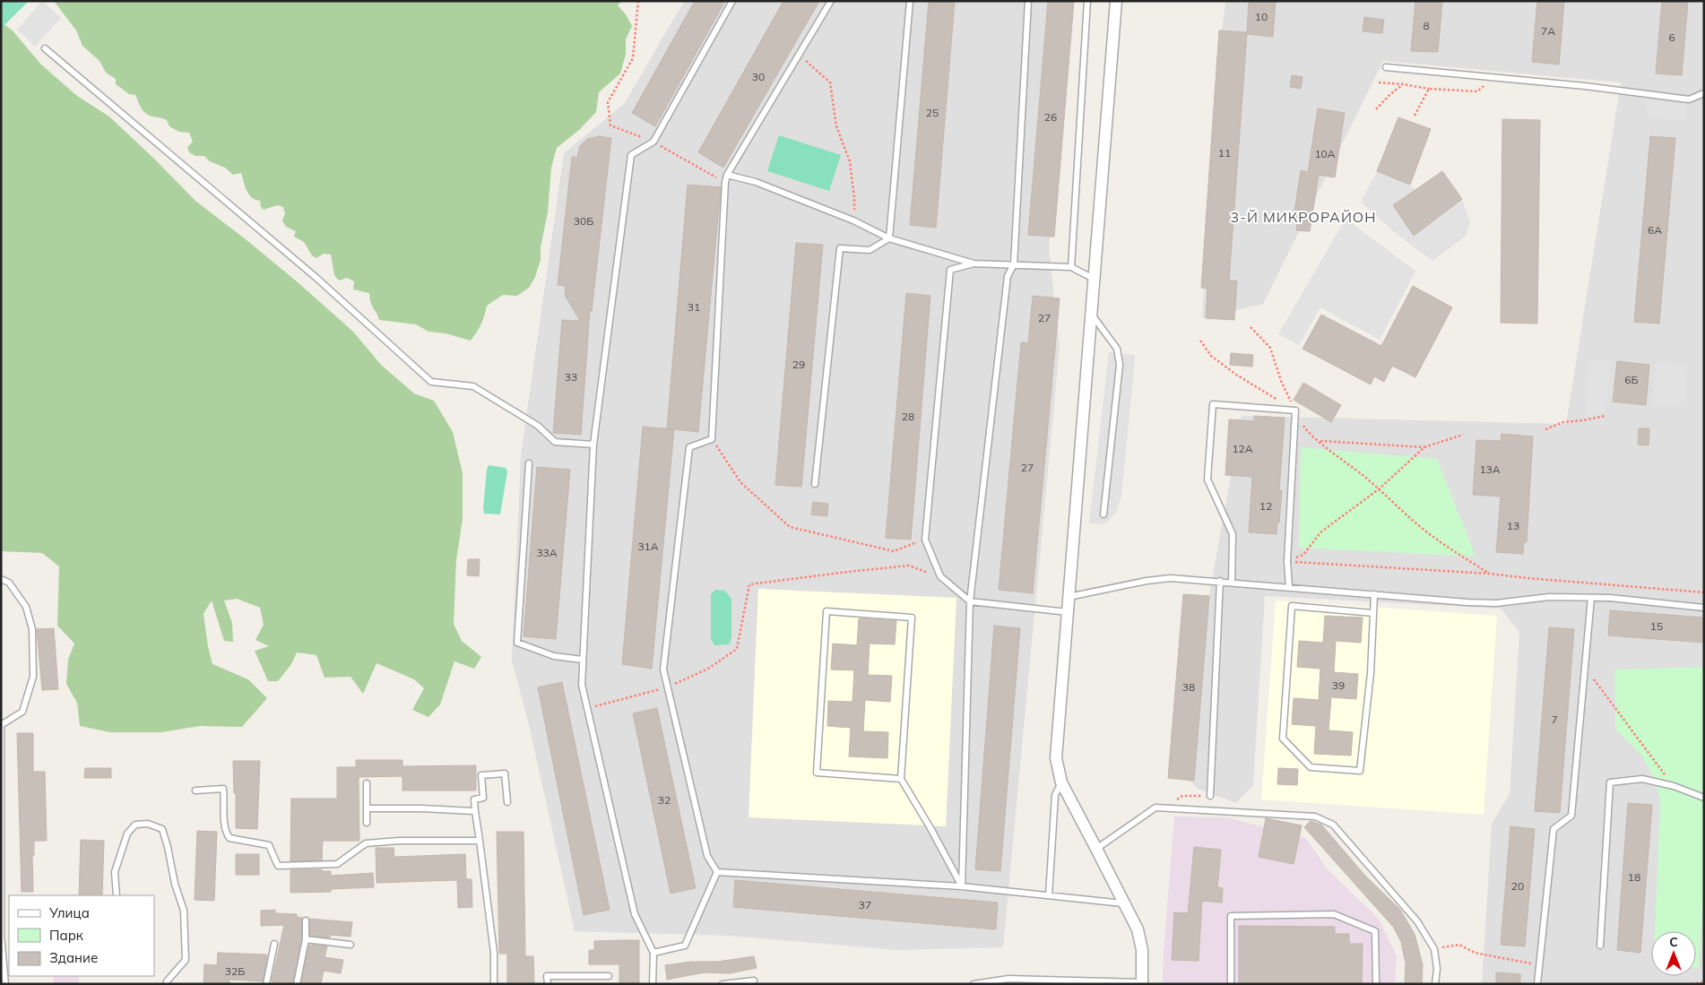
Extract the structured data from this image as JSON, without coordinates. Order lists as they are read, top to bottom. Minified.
{"districts":["3-Й МИКРОРАЙОН"],"house_numbers":["10","8","7А","6","30","25","26","11","10А","30Б","6А","31","27","29","33","6Б","28","12А","27","13А","12","13","31А","33А","15","39","38","7","32","18","20","37","32Б"],"legend":["Улица","Парк","Здание"],"north":"top"}
